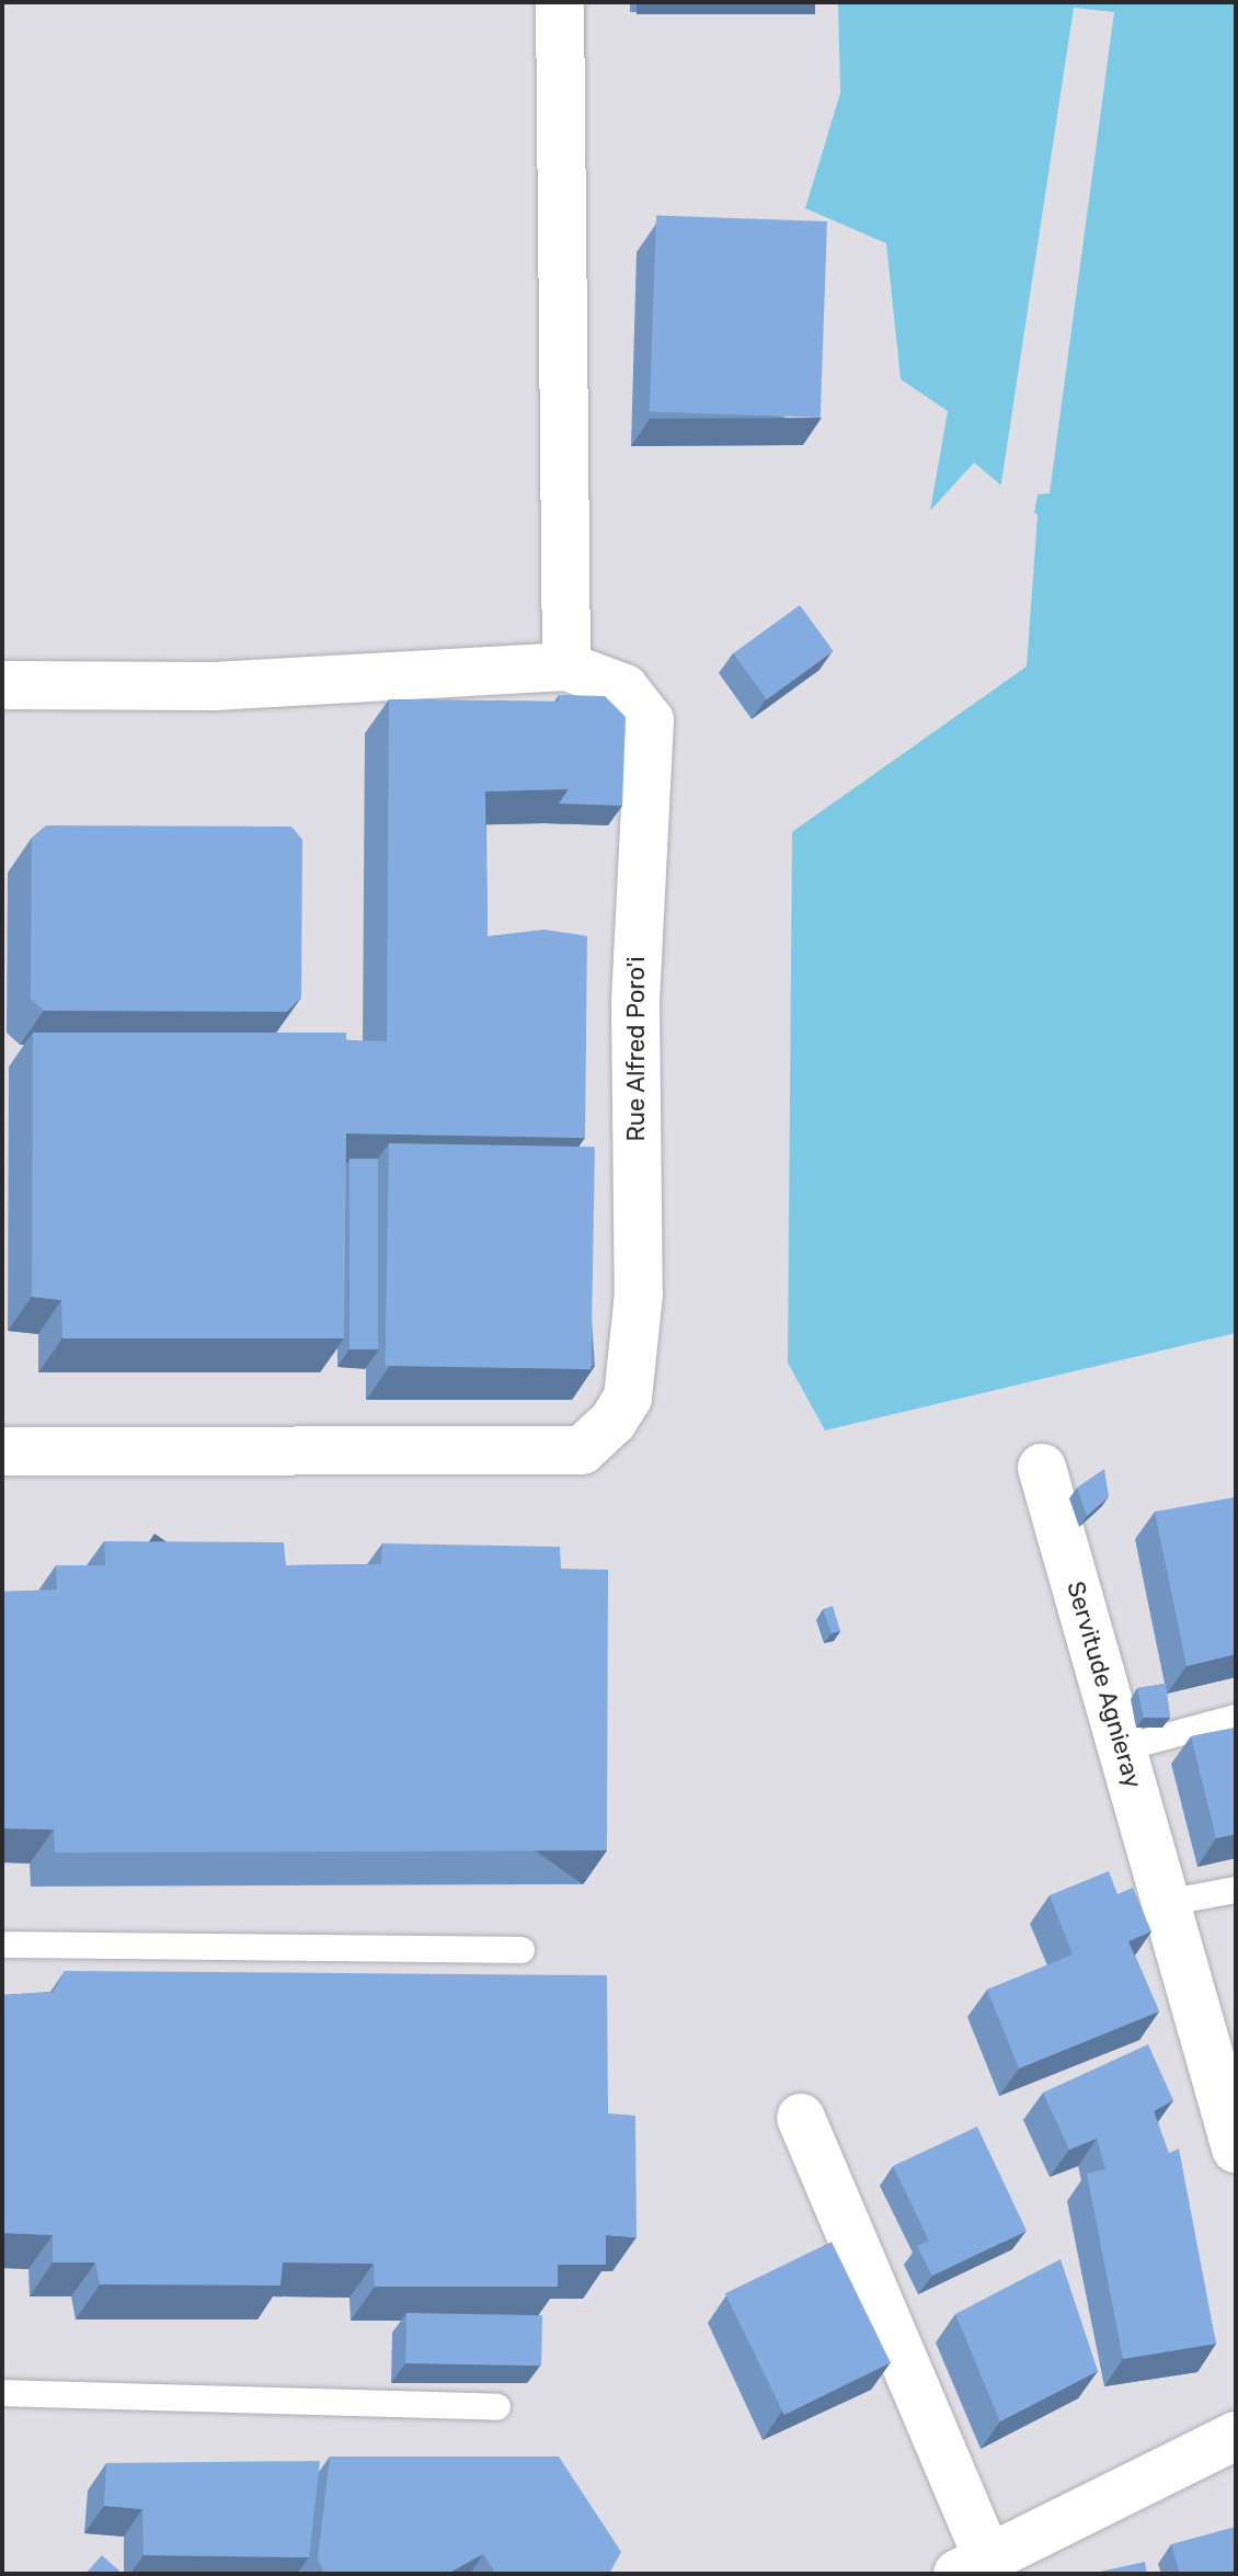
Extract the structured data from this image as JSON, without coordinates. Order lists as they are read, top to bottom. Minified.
{"streets":{"street":["Rue Alfred Poro'i","Servitude Agnieray"]}}
